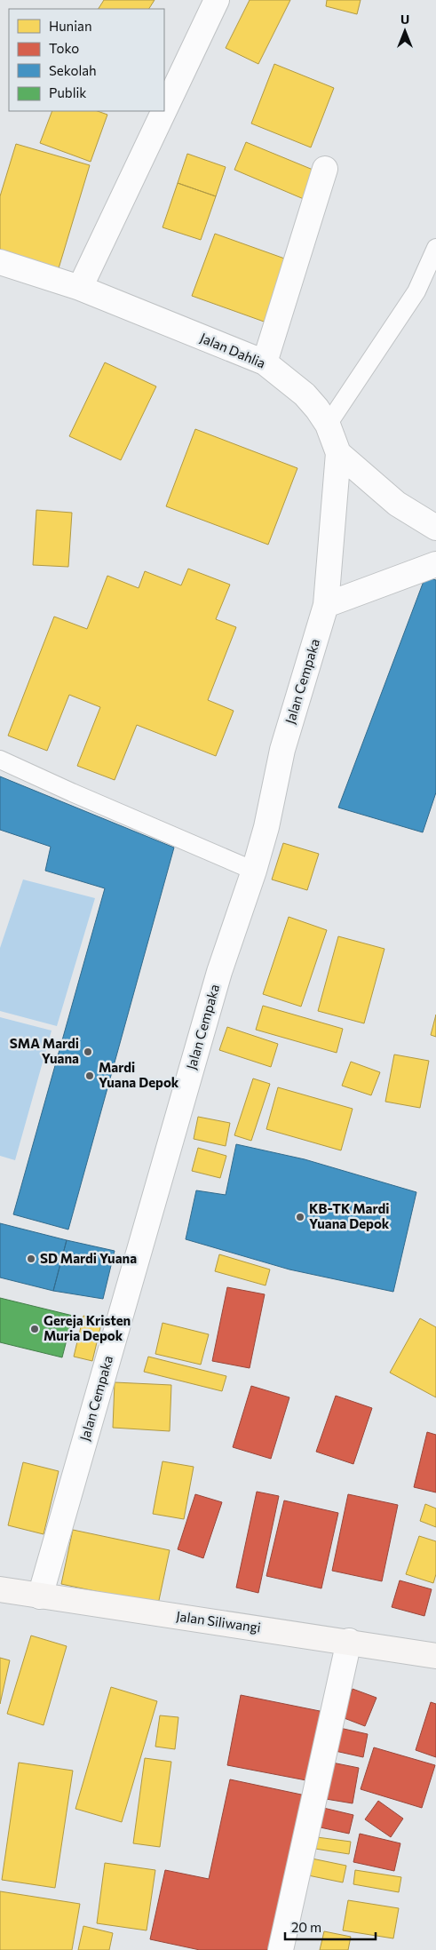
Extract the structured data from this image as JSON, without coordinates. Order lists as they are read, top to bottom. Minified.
{"streets":{"main road":["Jalan Siliwangi"],"street":["Jalan Dahlia","Jalan Cempaka"]},"crossings":[["Jalan Dahlia","Jalan Cempaka"],["Jalan Cempaka","Jalan Siliwangi"]],"places":["SMA Mardi Yuana","Mardi Yuana Depok","KB-TK Mardi Yuana Depok","SD Mardi Yuana","Gereja Kristen Muria Depok"],"legend":["Hunian","Toko","Sekolah","Publik"],"scale_bar":"20 m","north":"top"}
